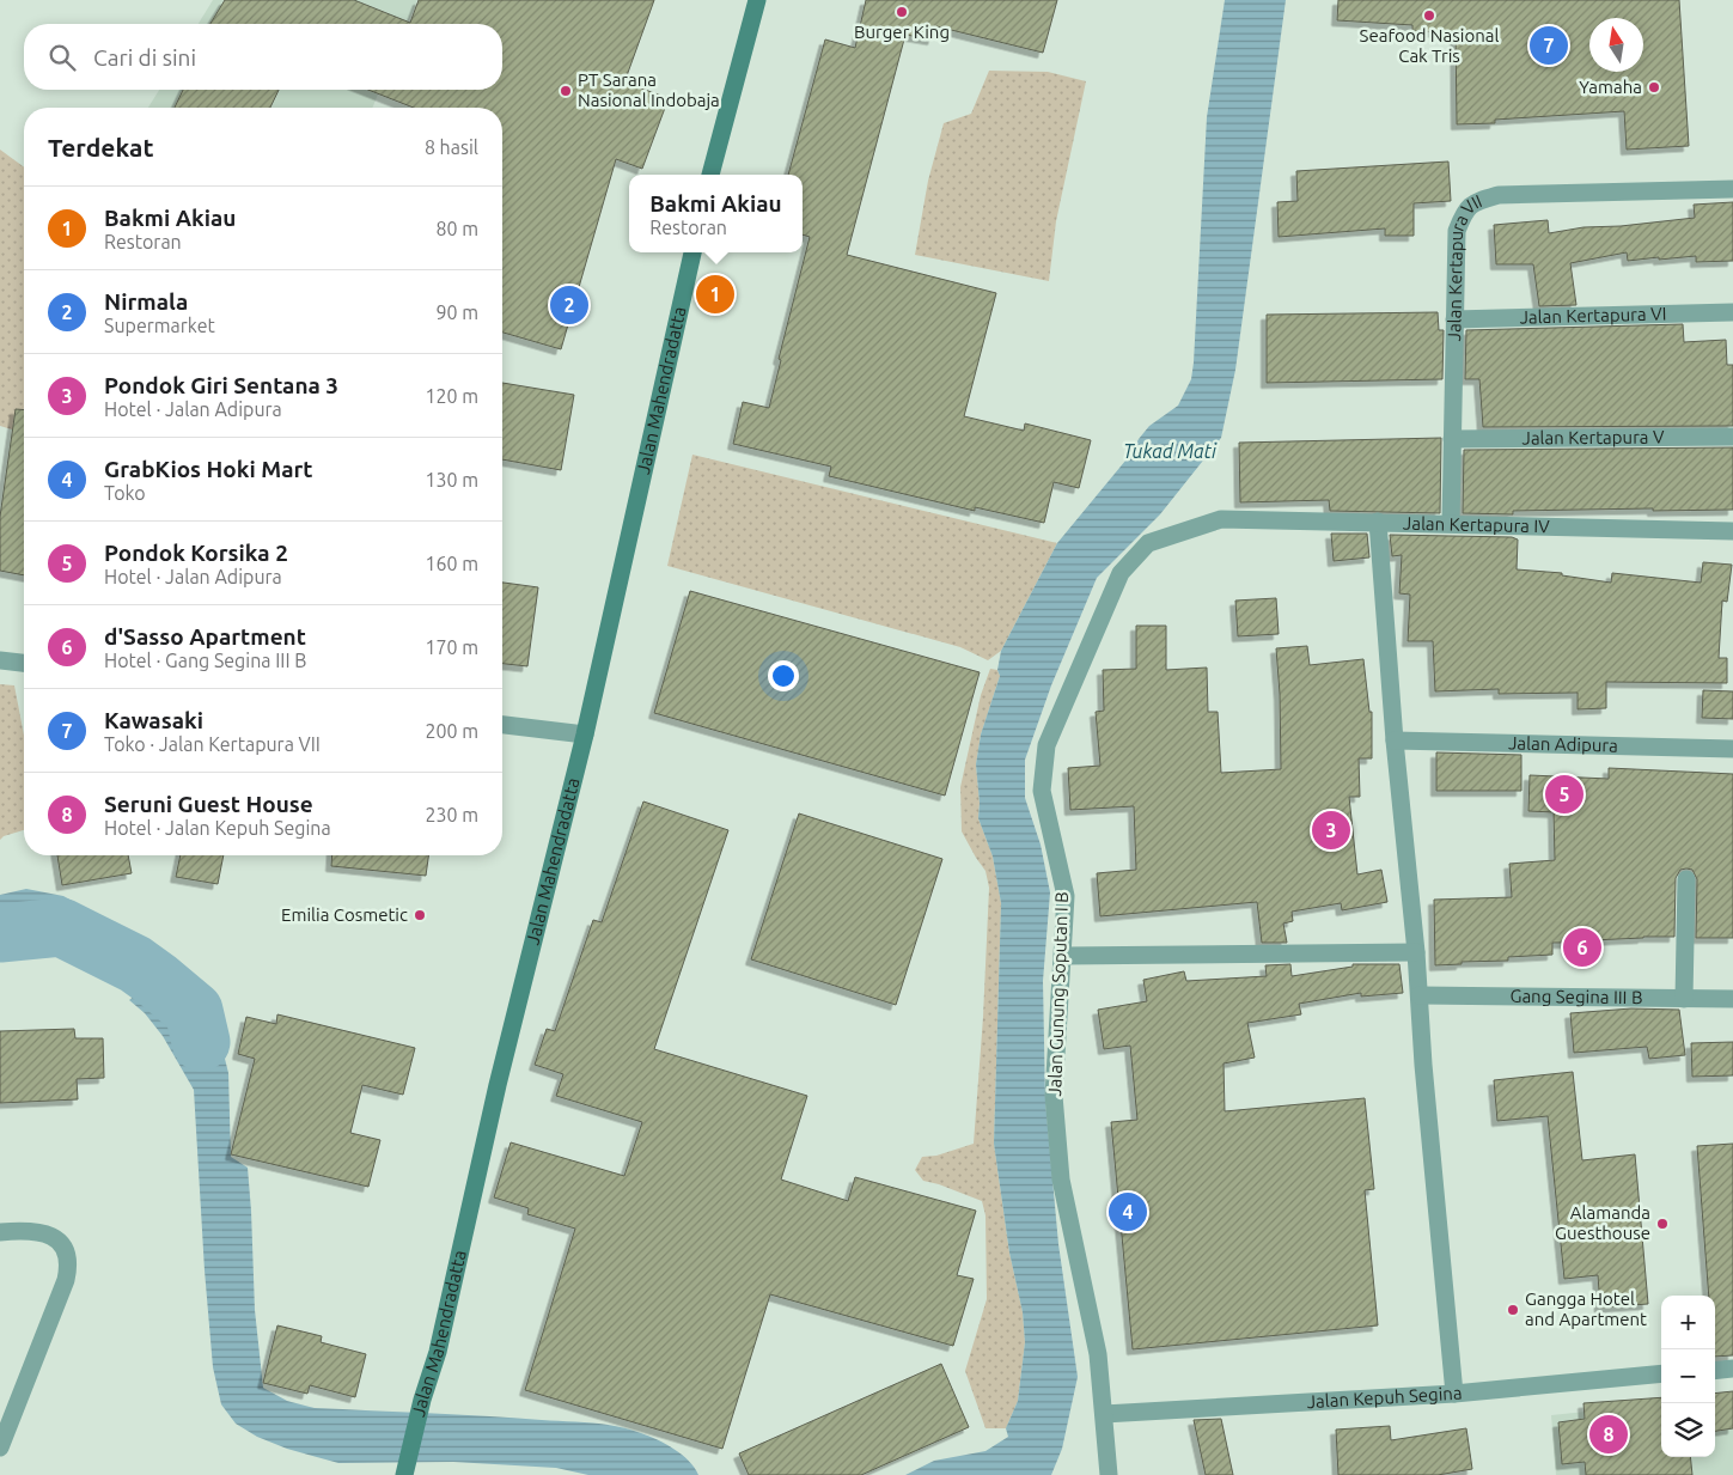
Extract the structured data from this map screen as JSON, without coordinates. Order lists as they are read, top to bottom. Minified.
{"streets":{"main road":["Jalan Mahendradatta"],"street":["Jalan Kertapura VII","Jalan Kertapura VI","Jalan Kertapura V","Jalan Kertapura IV","Jalan Adipura","Jalan Gunung Soputan I B","Gang Segina III B","Jalan Kepuh Segina"]},"crossings":[["Jalan Kertapura VII","Jalan Kertapura VI"],["Jalan Kertapura VII","Jalan Kertapura V"],["Jalan Kertapura VII","Jalan Kertapura IV"],["Jalan Kertapura IV","Jalan Gunung Soputan I B"],["Jalan Gunung Soputan I B","Jalan Kepuh Segina"]],"water":["Tukad Mati"],"places":["Burger King","Seafood Nasional Cak Tris","Yamaha","PT Sarana Nasional Indobaja","Emilia Cosmetic","Alamanda Guesthouse","Gangga Hotel and Apartment"],"north":"top","page":{"pins":["7","1","2","5","3","6","4","8"],"search":"Cari di sini","heading":["Terdekat","8 hasil"],"popup":["Bakmi Akiau","Restoran"],"list":[{"mark":"1","name":"Bakmi Akiau","note":"Restoran","value":"80 m"},{"mark":"2","name":"Nirmala","note":"Supermarket","value":"90 m"},{"mark":"3","name":"Pondok Giri Sentana 3","note":"Hotel · Jalan Adipura","value":"120 m"},{"mark":"4","name":"GrabKios Hoki Mart","note":"Toko","value":"130 m"},{"mark":"5","name":"Pondok Korsika 2","note":"Hotel · Jalan Adipura","value":"160 m"},{"mark":"6","name":"d'Sasso Apartment","note":"Hotel · Gang Segina III B","value":"170 m"},{"mark":"7","name":"Kawasaki","note":"Toko · Jalan Kertapura VII","value":"200 m"},{"mark":"8","name":"Seruni Guest House","note":"Hotel · Jalan Kepuh Segina","value":"230 m"}],"map_buttons":["+","−"]}}
